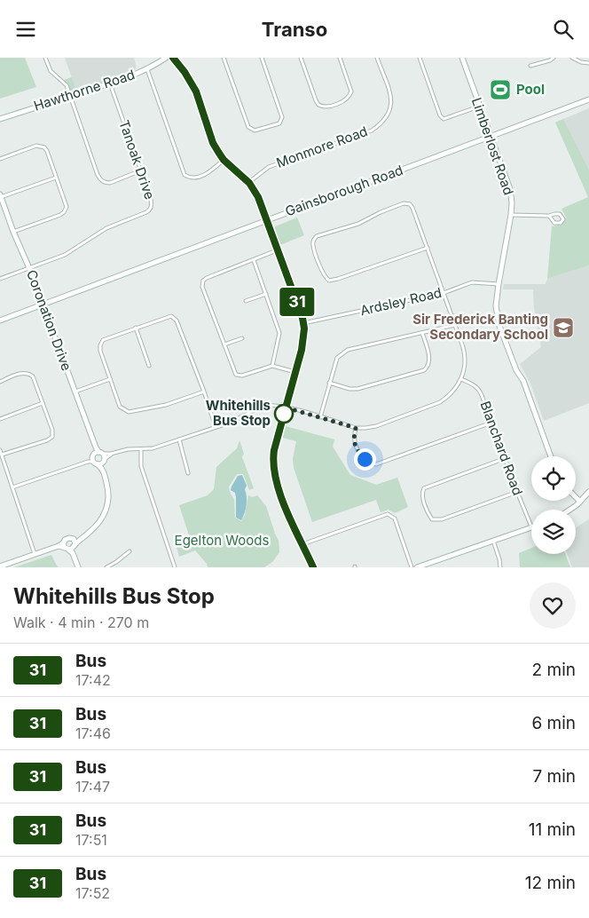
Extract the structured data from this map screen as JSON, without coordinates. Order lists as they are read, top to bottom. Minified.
{"streets":{"street":["Hawthorne Road","Limberlost Road","Monmore Road","Tanoak Drive","Gainsborough Road","Ardsley Road","Coronation Drive","Blanchard Road"]},"crossings":[["Hawthorne Road","Tanoak Drive"],["Limberlost Road","Gainsborough Road"],["Limberlost Road","Ardsley Road"],["Tanoak Drive","Coronation Drive"],["Gainsborough Road","Coronation Drive"]],"parks":["Egelton Woods"],"places":{"sports":["Pool"],"school or university":["Sir Frederick Banting Secondary School"],"other":["Whitehills Bus Stop"]},"lines":["bus line 31"],"page":{"header":"Transo","on_map":"31","heading":["Whitehills Bus Stop","Walk · 4 min · 270 m"],"list":[{"mark":"31","name":"Bus","note":"17:42","value":"2 min"},{"mark":"31","name":"Bus","note":"17:46","value":"6 min"},{"mark":"31","name":"Bus","note":"17:47","value":"7 min"},{"mark":"31","name":"Bus","note":"17:51","value":"11 min"},{"mark":"31","name":"Bus","note":"17:52","value":"12 min"}]}}
